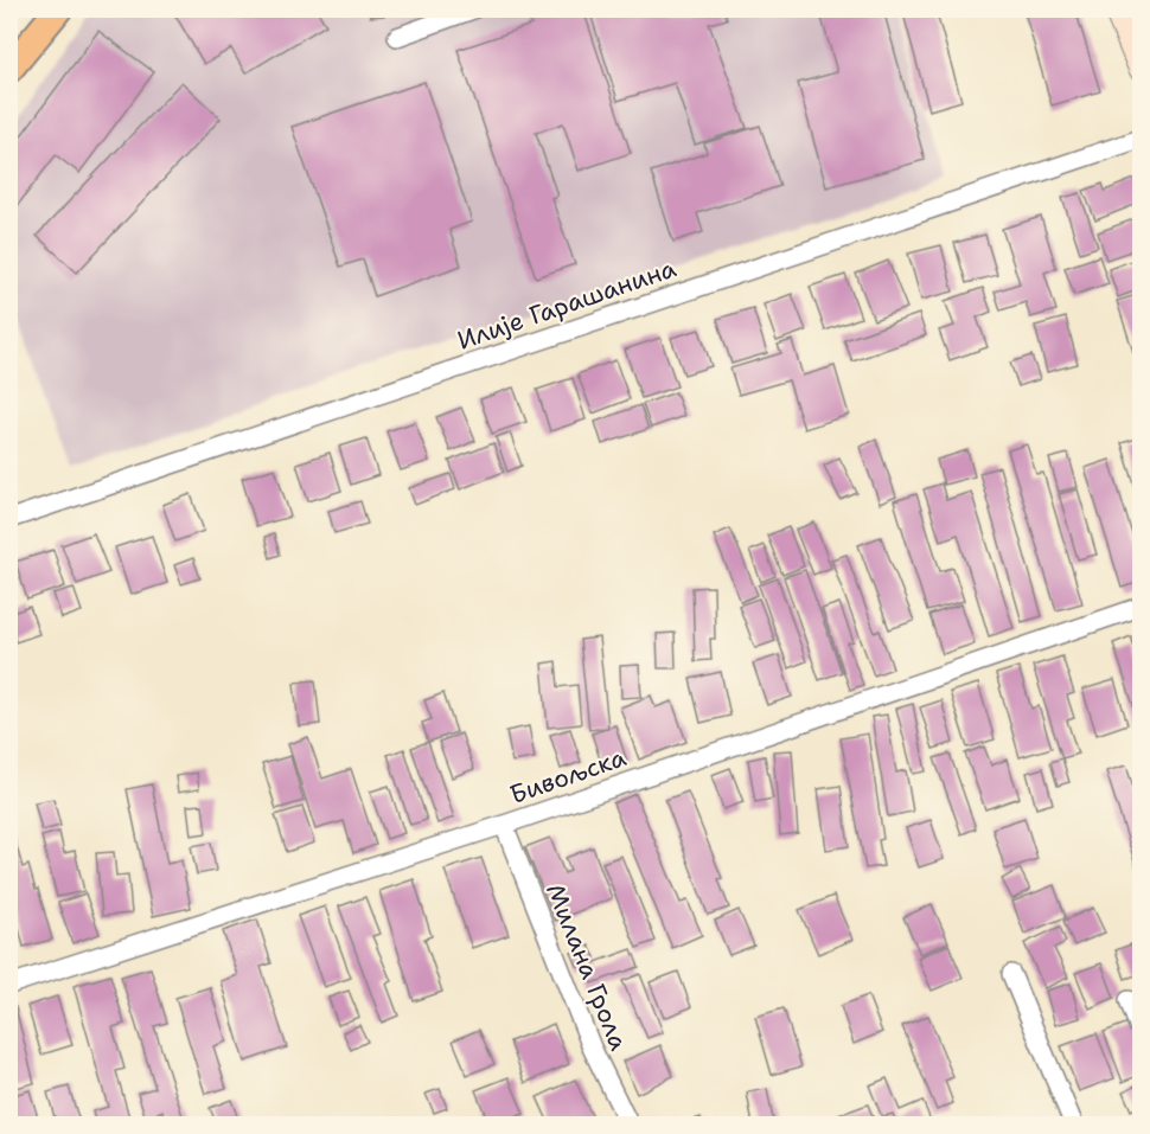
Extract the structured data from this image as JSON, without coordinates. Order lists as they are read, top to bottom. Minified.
{"streets":{"street":["Илије Гарашанина","Бивољска","Милана Грола"]},"crossings":[["Бивољска","Милана Грола"]]}
